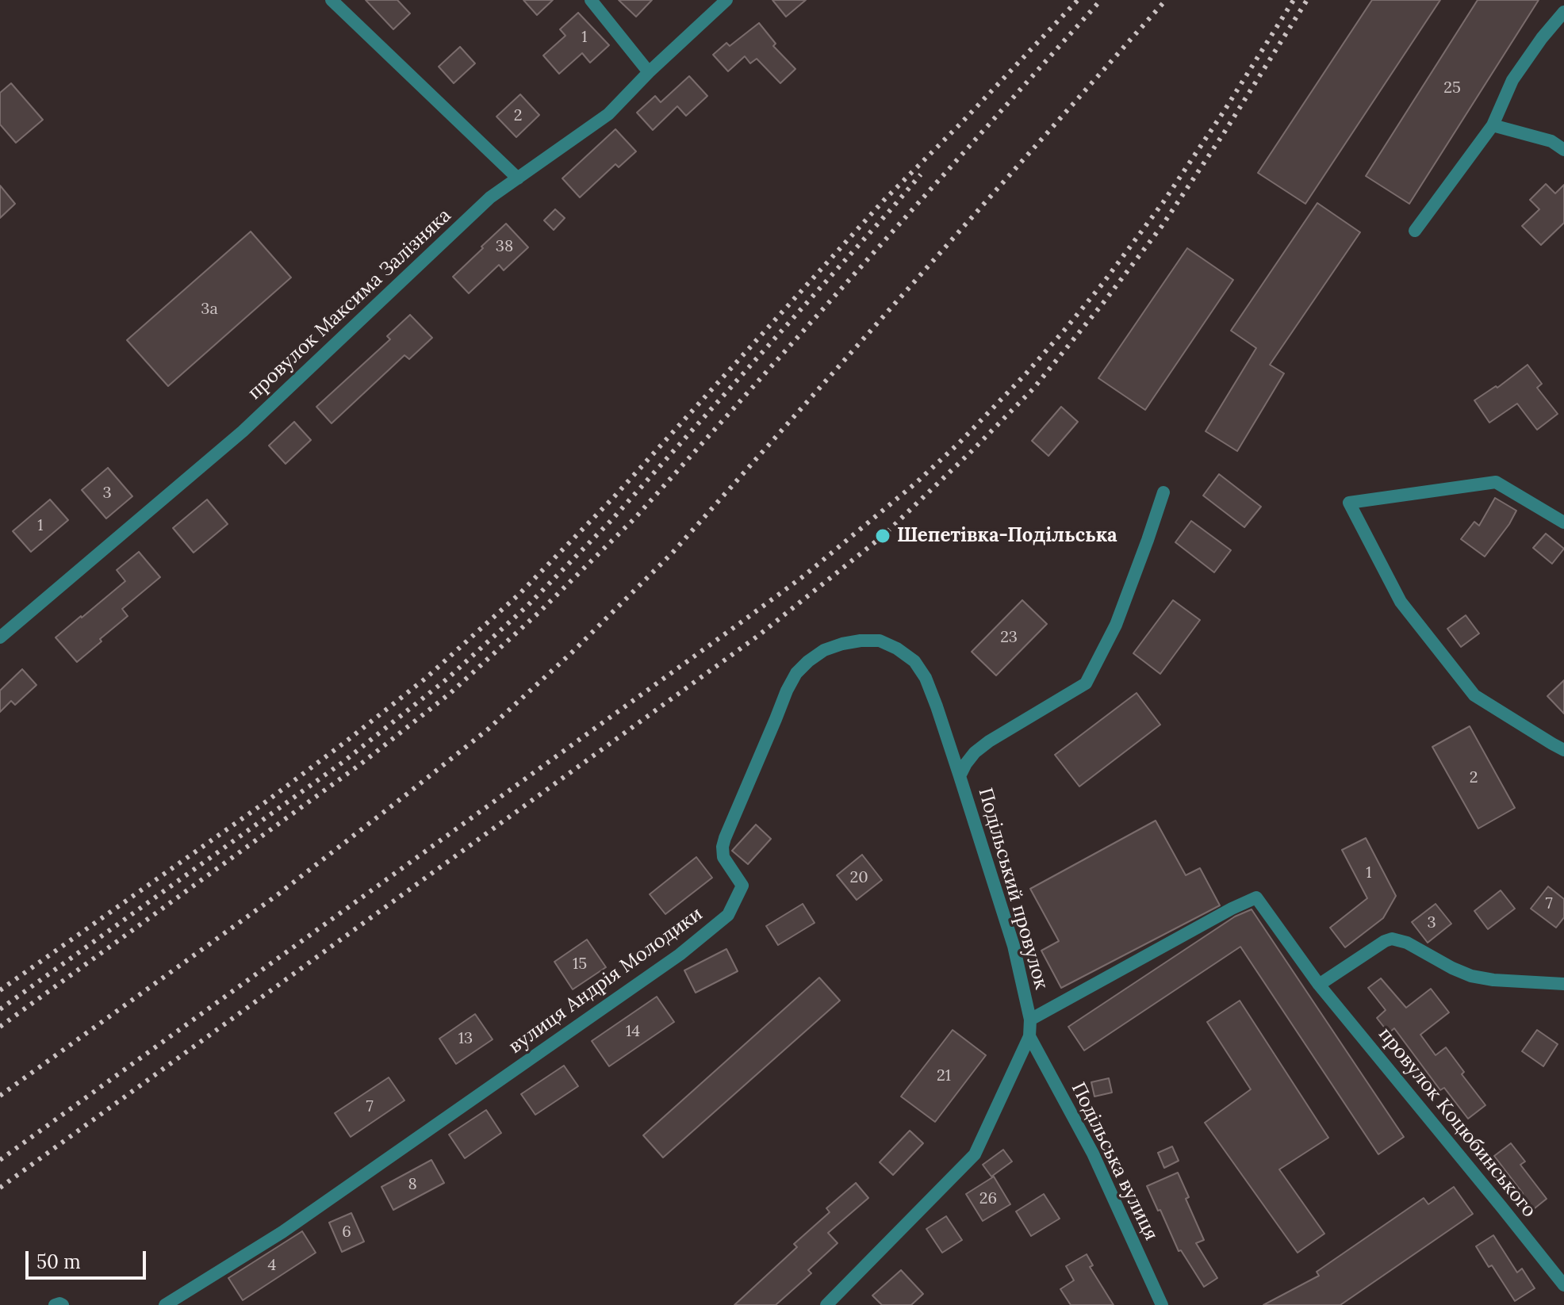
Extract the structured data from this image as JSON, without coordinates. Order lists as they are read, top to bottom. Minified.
{"streets":{"street":["провулок Максима Залізняка","Подільський провулок","вулиця Андрія Молодики","провулок Коцюбинського","Подільська вулиця"]},"crossings":[["Подільський провулок","вулиця Андрія Молодики"],["Подільський провулок","провулок Коцюбинського"],["Подільський провулок","Подільська вулиця"]],"places":["Шепетівка-Подільська"],"house_numbers":["1","25","2","38","3а","3","1","23","2","1","20","7","3","15","14","13","21","7","8","26","6","4"],"scale_bar":"50 m"}
